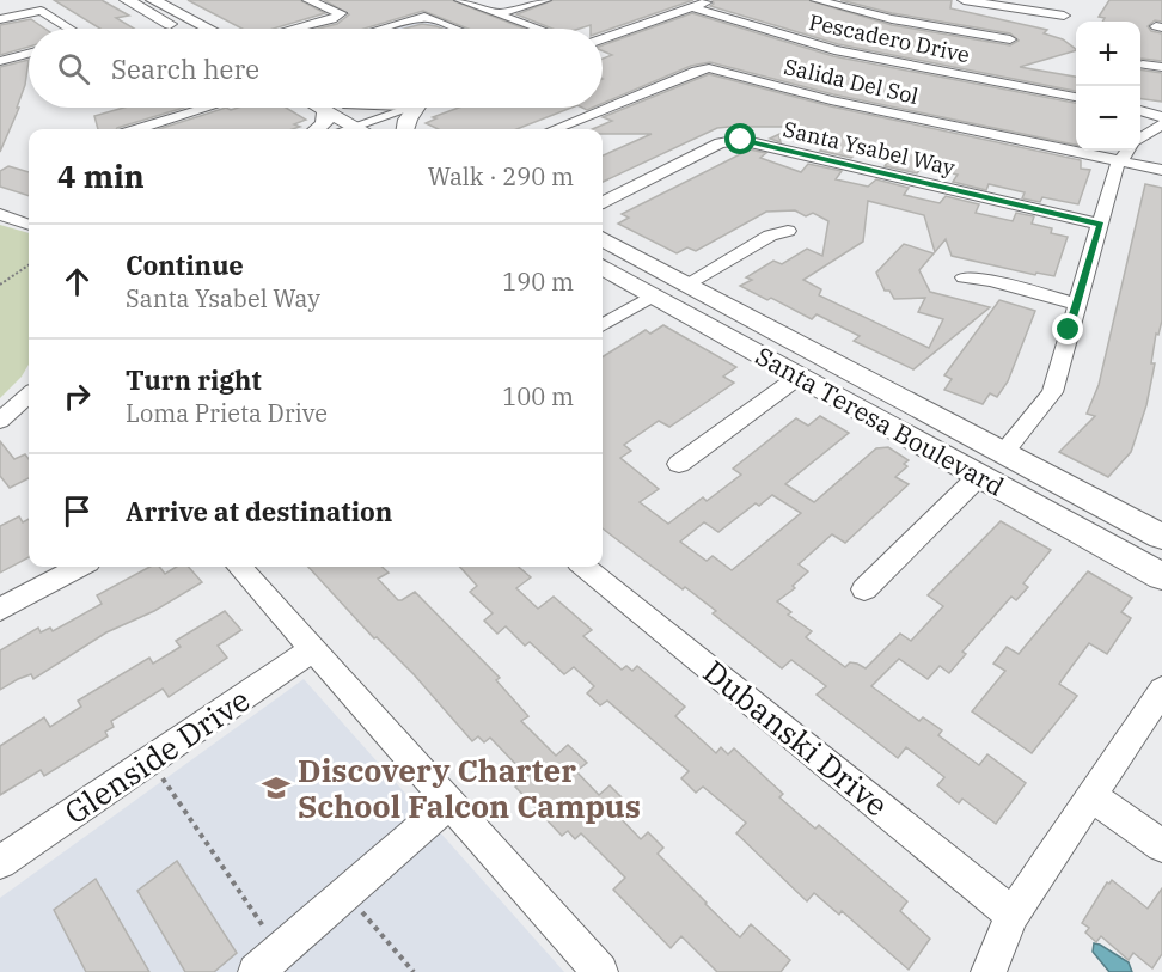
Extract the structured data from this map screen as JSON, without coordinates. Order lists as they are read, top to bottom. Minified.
{"streets":{"main road":["Santa Teresa Boulevard"],"street":["Pescadero Drive","Salida Del Sol","Santa Ysabel Way","Dubanski Drive","Glenside Drive"]},"places":{"school or university":["Discovery Charter School Falcon Campus"]},"page":{"map_buttons":["+","−"],"search":"Search here","heading":["4 min","Walk · 290 m"],"list":[["Continue","Santa Ysabel Way","190 m"],["Turn right","Loma Prieta Drive","100 m"],"Arrive at destination"]}}
